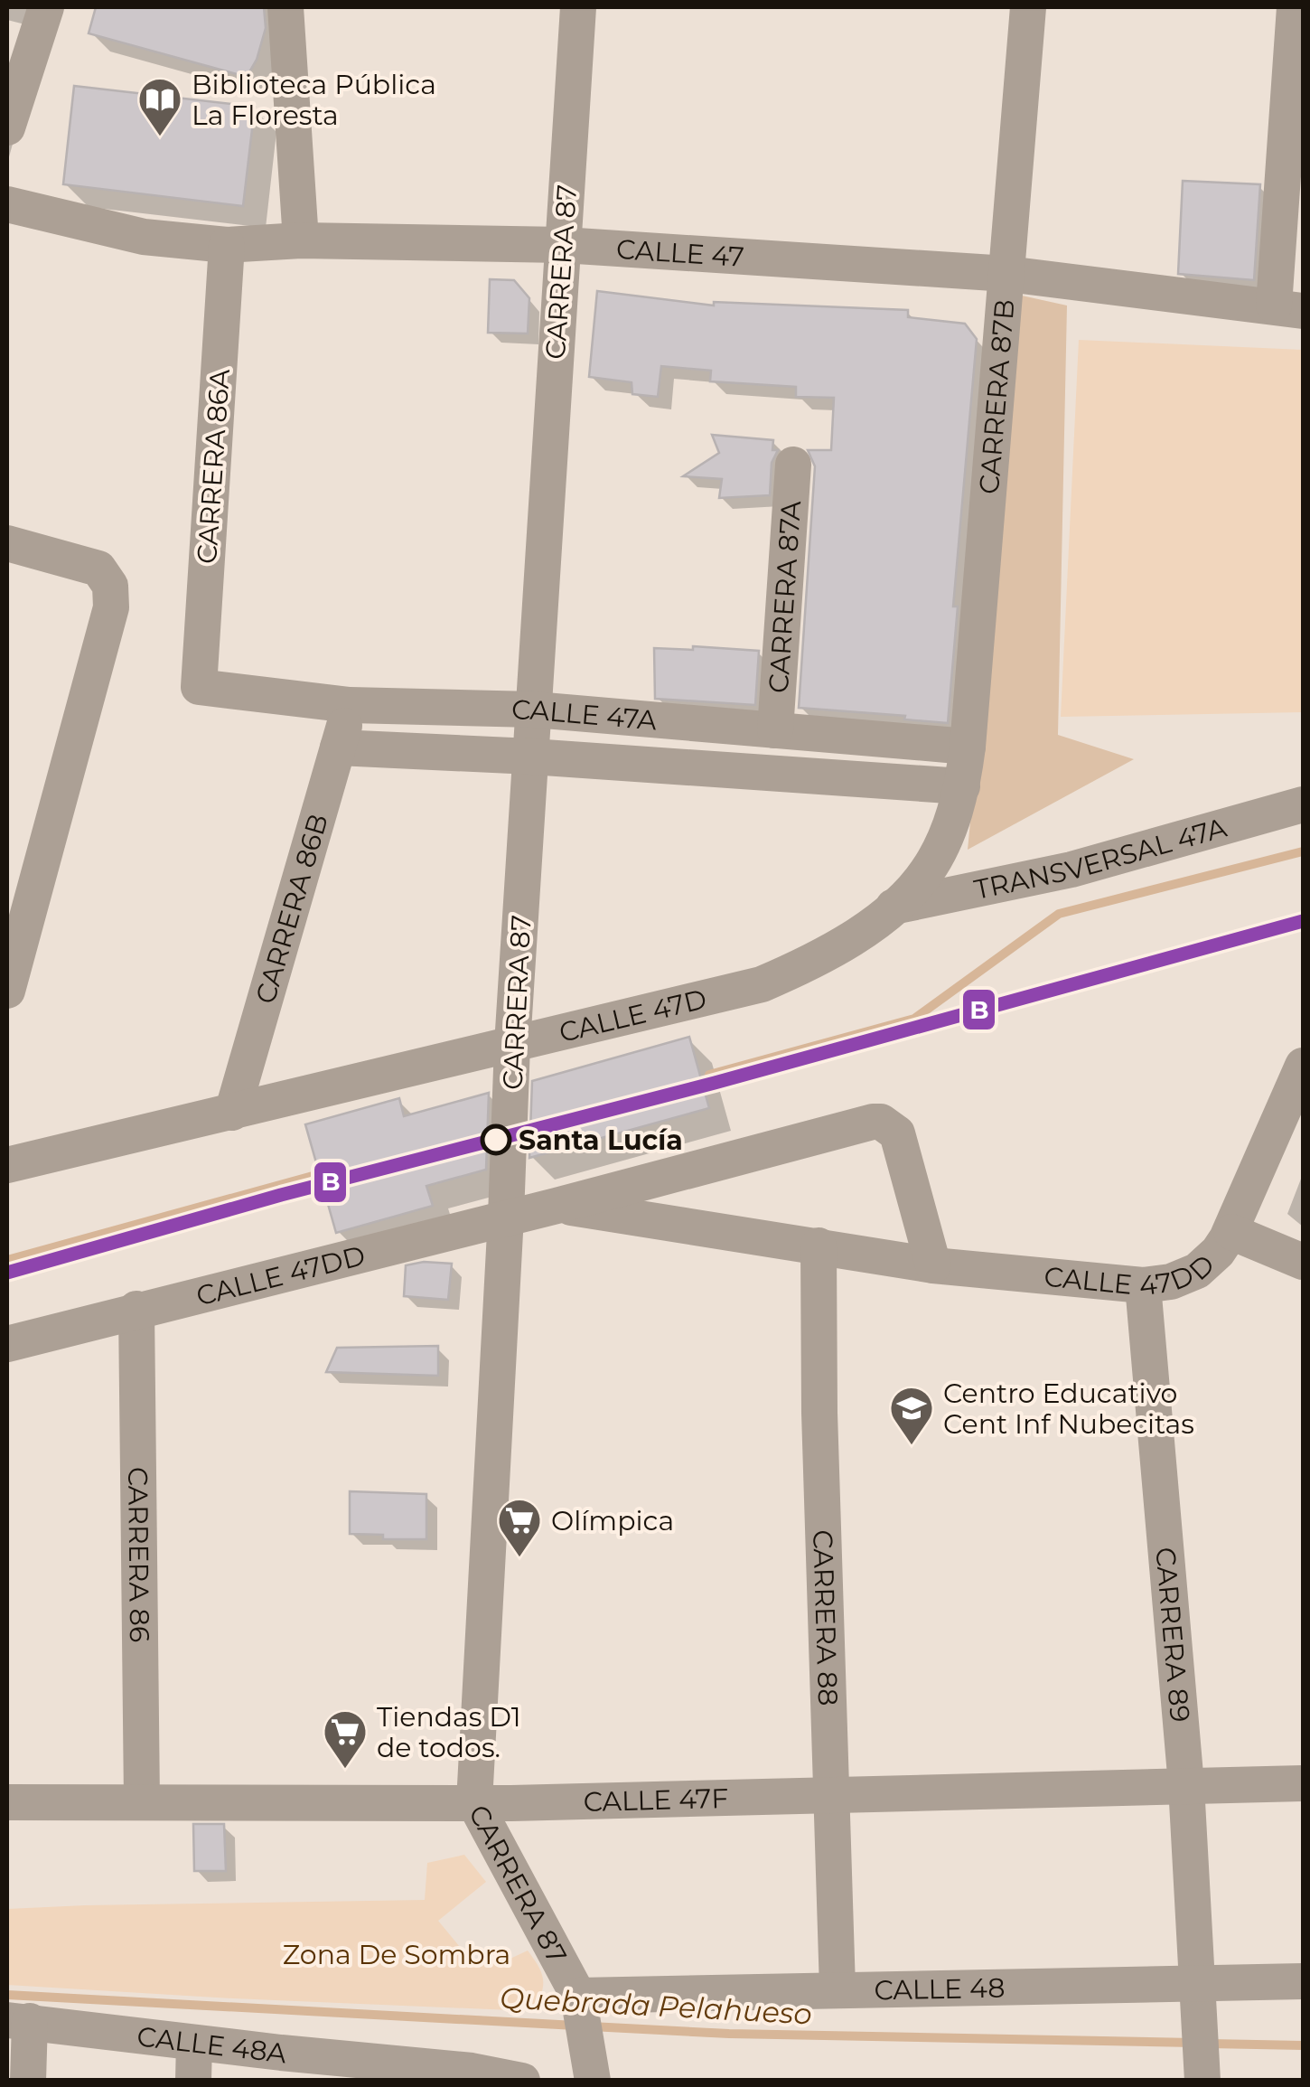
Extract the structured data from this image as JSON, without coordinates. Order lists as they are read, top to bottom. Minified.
{"streets":{"street":["CALLE 47","CARRERA 87","CARRERA 87B","CARRERA 86A","CARRERA 87A","CALLE 47A","TRANSVERSAL 47A","CARRERA 86B","CALLE 47D","CALLE 47DD","CARRERA 86","CARRERA 88","CARRERA 89","CALLE 47F","CALLE 48","CALLE 48A"]},"crossings":[["CALLE 47","CARRERA 87"],["CALLE 47","CARRERA 87B"],["CALLE 47","CARRERA 86A"],["CARRERA 87","CALLE 47A"],["CARRERA 87","CALLE 47D"],["CARRERA 87","CALLE 47DD"],["CARRERA 87","CALLE 47F"],["CARRERA 87","CALLE 48"],["CARRERA 87B","CALLE 47A"],["CARRERA 87B","CALLE 47D"],["CARRERA 86A","CALLE 47A"],["CARRERA 87A","CALLE 47A"],["CALLE 47A","CARRERA 86B"],["CALLE 47A","CALLE 47D"],["TRANSVERSAL 47A","CALLE 47D"],["CARRERA 86B","CALLE 47D"],["CALLE 47DD","CARRERA 86"],["CALLE 47DD","CARRERA 88"],["CALLE 47DD","CARRERA 89"],["CARRERA 86","CALLE 47F"],["CARRERA 88","CALLE 47F"],["CARRERA 88","CALLE 48"],["CARRERA 89","CALLE 47F"],["CARRERA 89","CALLE 48"]],"water":["Quebrada Pelahueso"],"parks":["Zona De Sombra"],"places":{"library":["Biblioteca Pública La Floresta"],"other":["Santa Lucía"],"school or university":["Centro Educativo Cent Inf Nubecitas"],"supermarket":["Olímpica","Tiendas D1 de todos."]},"lines":["transit line B"]}
